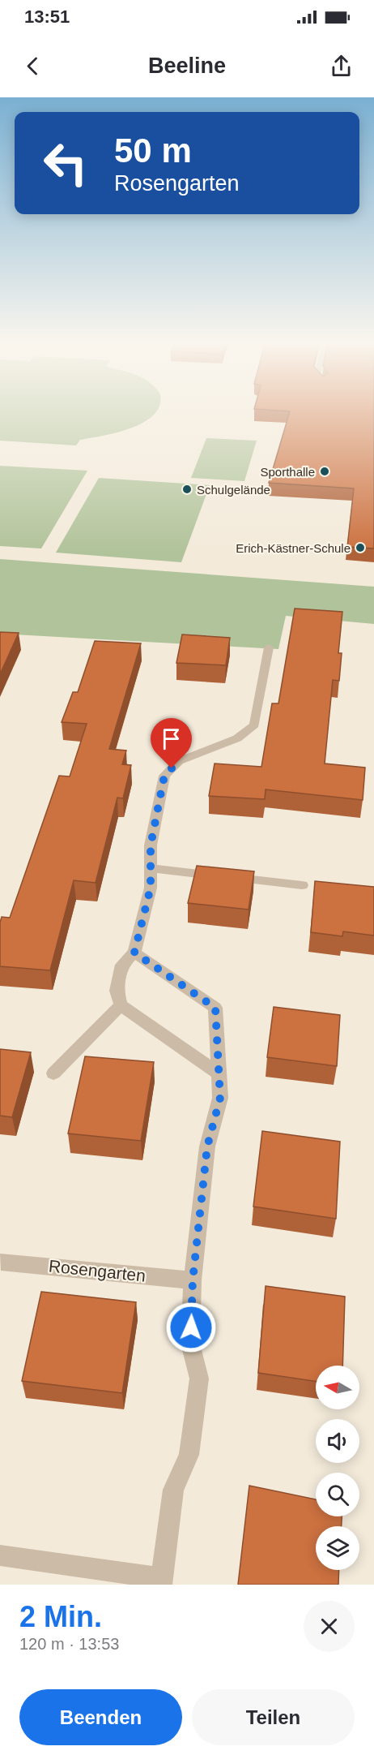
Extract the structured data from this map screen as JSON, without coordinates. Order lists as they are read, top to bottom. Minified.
{"streets":{"street":["Rosengarten"]},"places":["Sporthalle","Schulgelände","Erich-Kästner-Schule"],"north":"left","page":{"status":"13:51","header":"Beeline","turn":["50 m","Rosengarten"],"heading":["2 Min.","120 m · 13:53"],"buttons":["Beenden","Teilen"]}}
